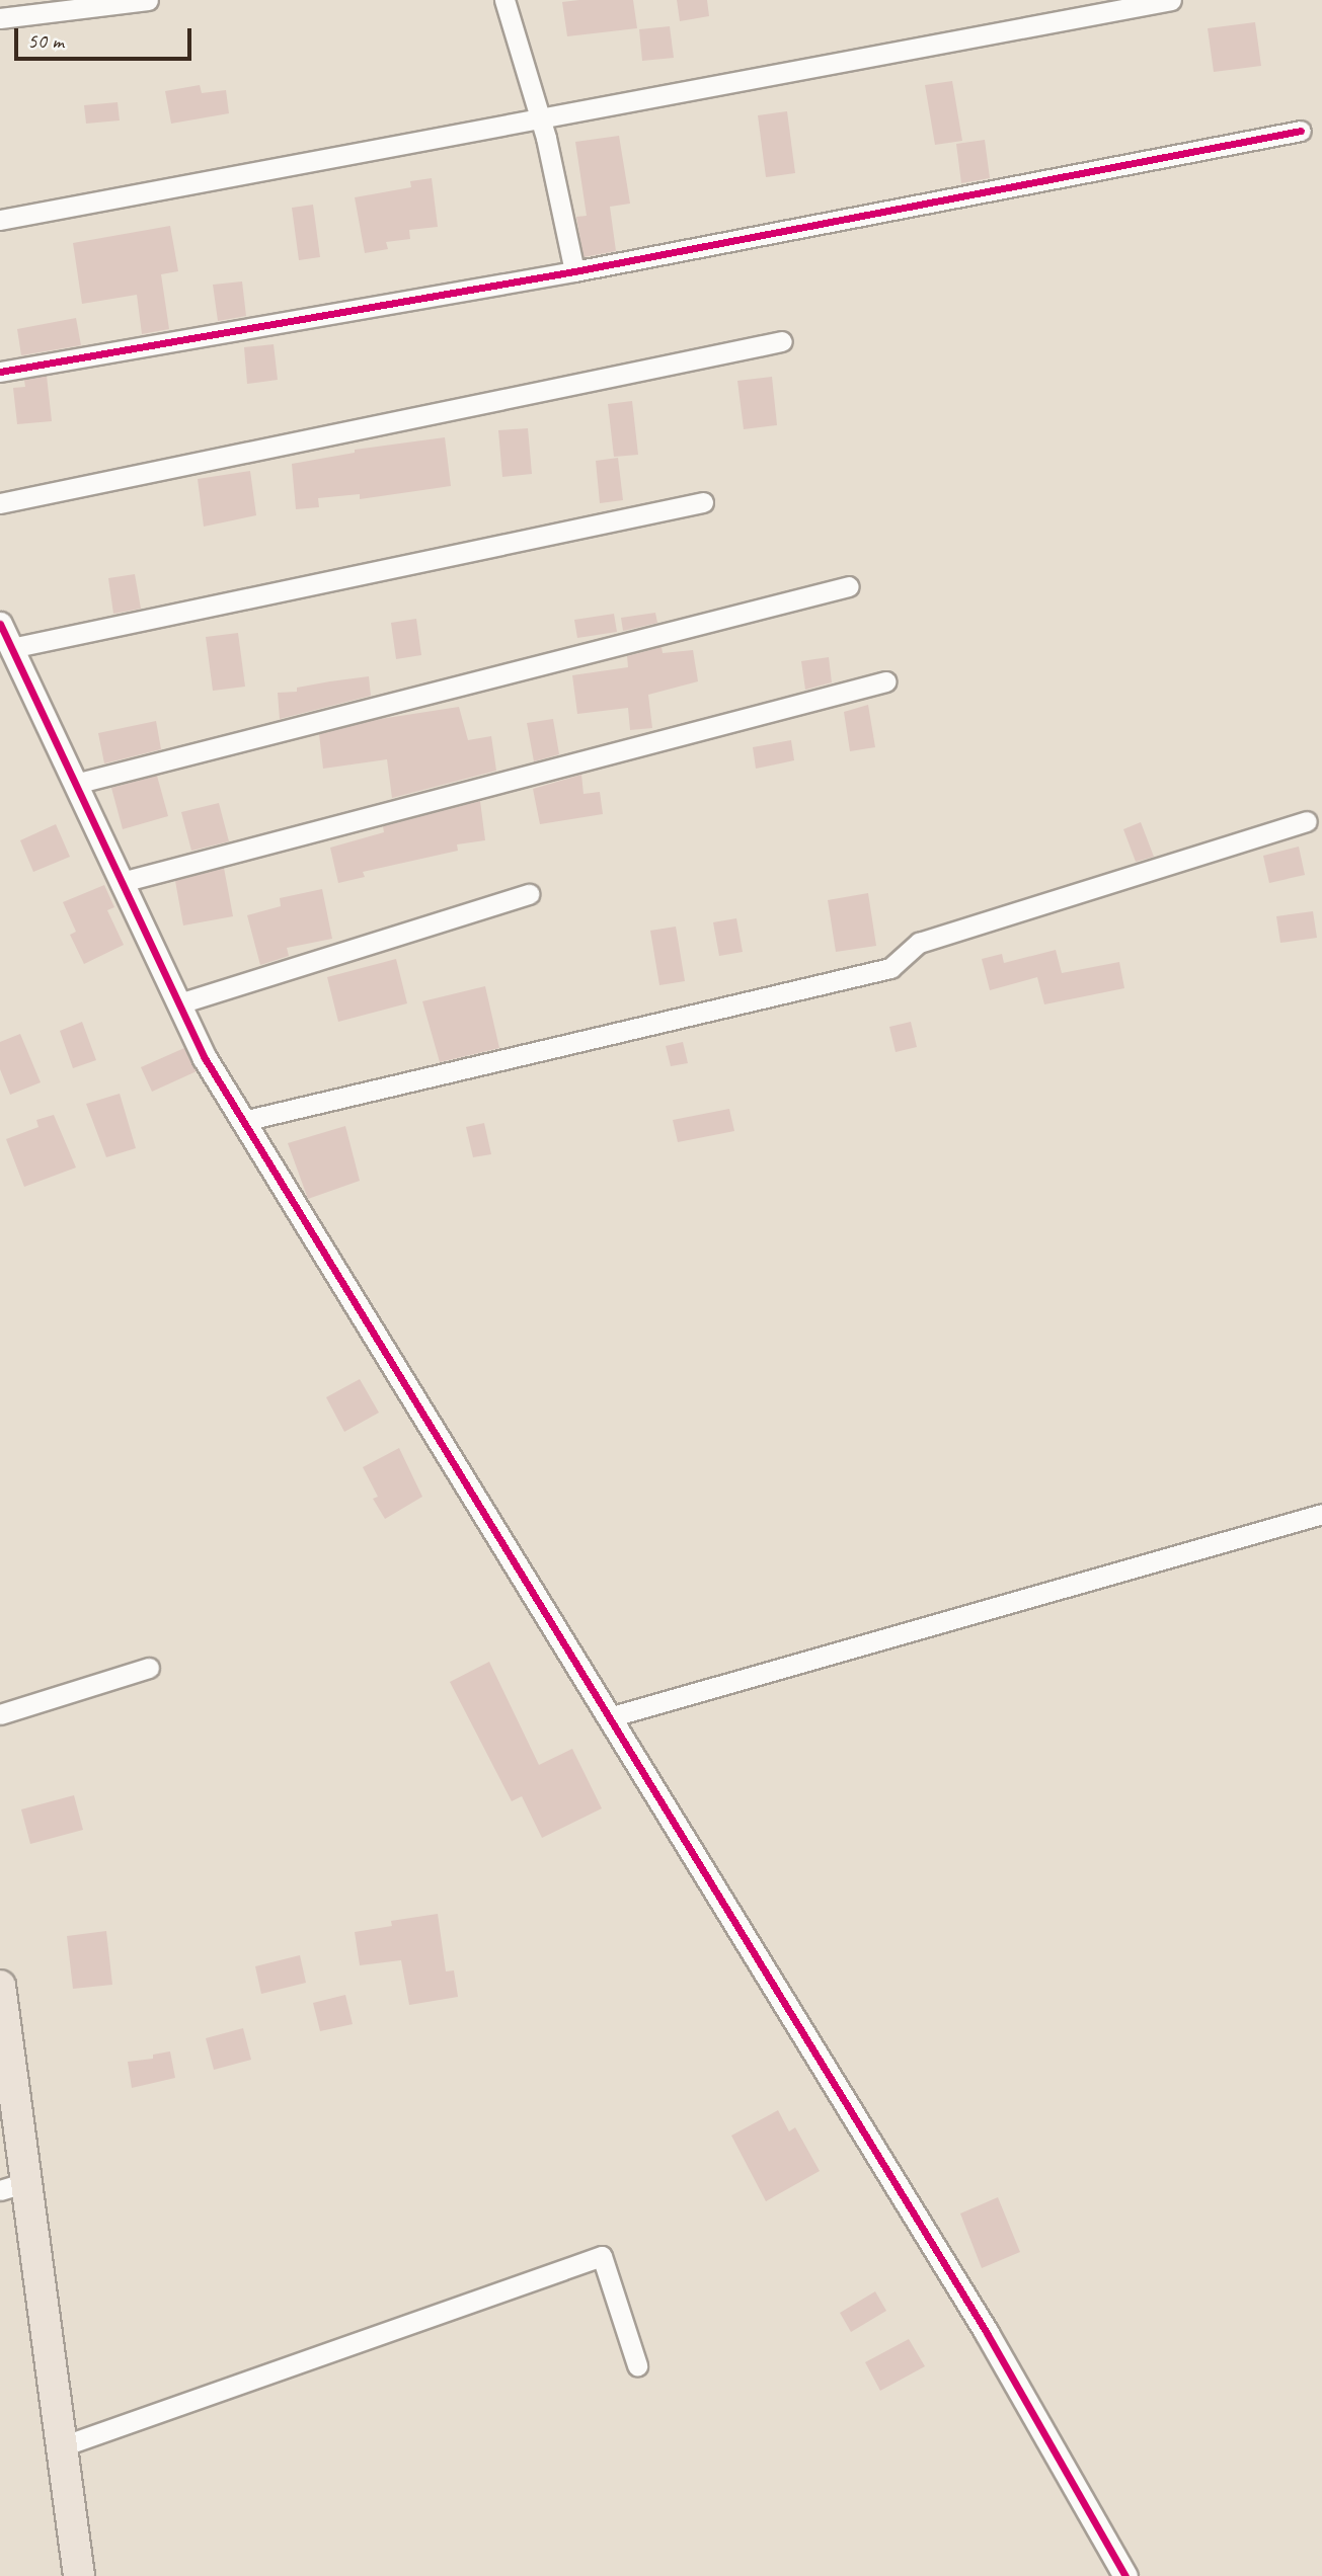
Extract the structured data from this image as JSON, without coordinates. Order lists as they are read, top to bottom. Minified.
{"scale_bar":"50 m"}
